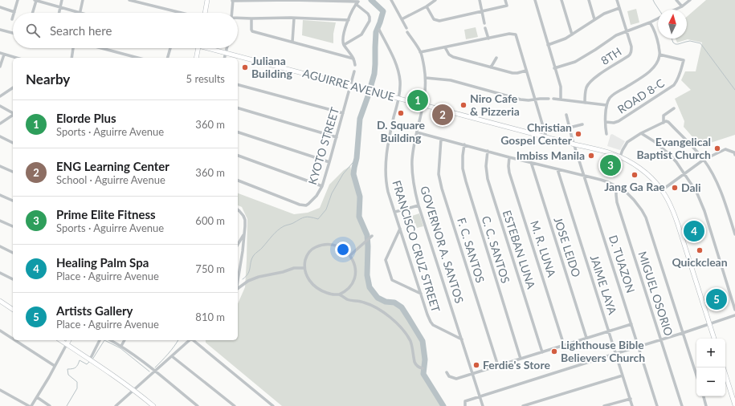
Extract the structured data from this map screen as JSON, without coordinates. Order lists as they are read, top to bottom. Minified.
{"streets":{"street":["8TH","AGUIRRE AVENUE","ROAD 8-C","KYOTO STREET","GOVERNOR A. SANTOS","FRANCISCO CRUZ STREET","JOSE LEIDO","M. R. LUNA","C. C. SANTOS","ESTEBAN LUNA","F. C. SANTOS","D. TUAZON","JAIME LAYA","MIGUEL OSORIO"]},"crossings":[["AGUIRRE AVENUE","KYOTO STREET"],["AGUIRRE AVENUE","GOVERNOR A. SANTOS"],["AGUIRRE AVENUE","FRANCISCO CRUZ STREET"],["AGUIRRE AVENUE","D. TUAZON"],["GOVERNOR A. SANTOS","FRANCISCO CRUZ STREET"]],"places":["Juliana Building","Niro Cafe & Pizzeria","D. Square Building","Christian Gospel Center","Evangelical Baptist Church","Imbiss Manila","Jang Ga Rae","Dali","Quickclean","Lighthouse Bible Believers Church","Ferdie's Store"],"north":"top","page":{"search":"Search here","heading":["Nearby","5 results"],"pins":["1","2","3","4","5"],"list":[{"mark":"1","name":"Elorde Plus","note":"Sports · Aguirre Avenue","value":"360 m"},{"mark":"2","name":"ENG Learning Center","note":"School · Aguirre Avenue","value":"360 m"},{"mark":"3","name":"Prime Elite Fitness","note":"Sports · Aguirre Avenue","value":"600 m"},{"mark":"4","name":"Healing Palm Spa","note":"Place · Aguirre Avenue","value":"750 m"},{"mark":"5","name":"Artists Gallery","note":"Place · Aguirre Avenue","value":"810 m"}],"map_buttons":["+","−"]}}
